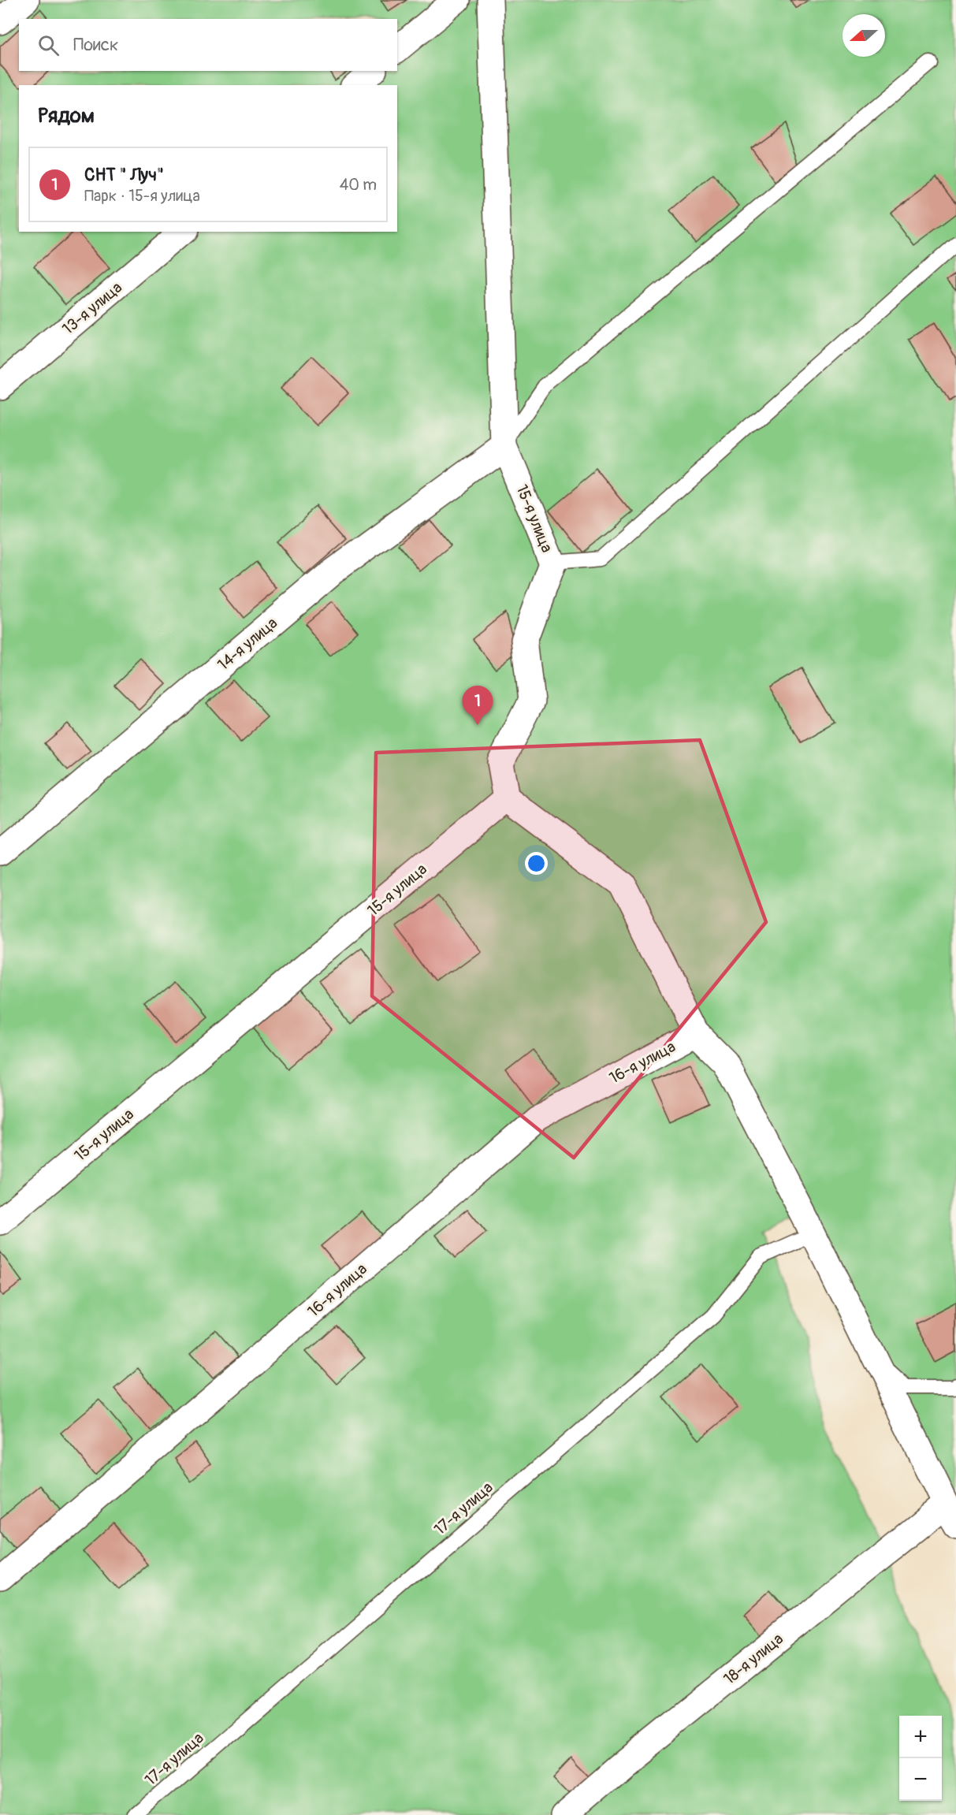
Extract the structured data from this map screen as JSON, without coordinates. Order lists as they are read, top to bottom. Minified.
{"streets":{"street":["13-я улица","15-я улица","14-я улица","16-я улица","18-я улица"],"lane":["17-я улица"]},"crossings":[["15-я улица","14-я улица"]],"north":"left","page":{"search":"Поиск","heading":"Рядом","list":[{"mark":"1","name":"СНТ \" Луч\"","note":"Парк · 15-я улица","value":"40 m"}],"pins":"1","map_buttons":["+","−"]}}
